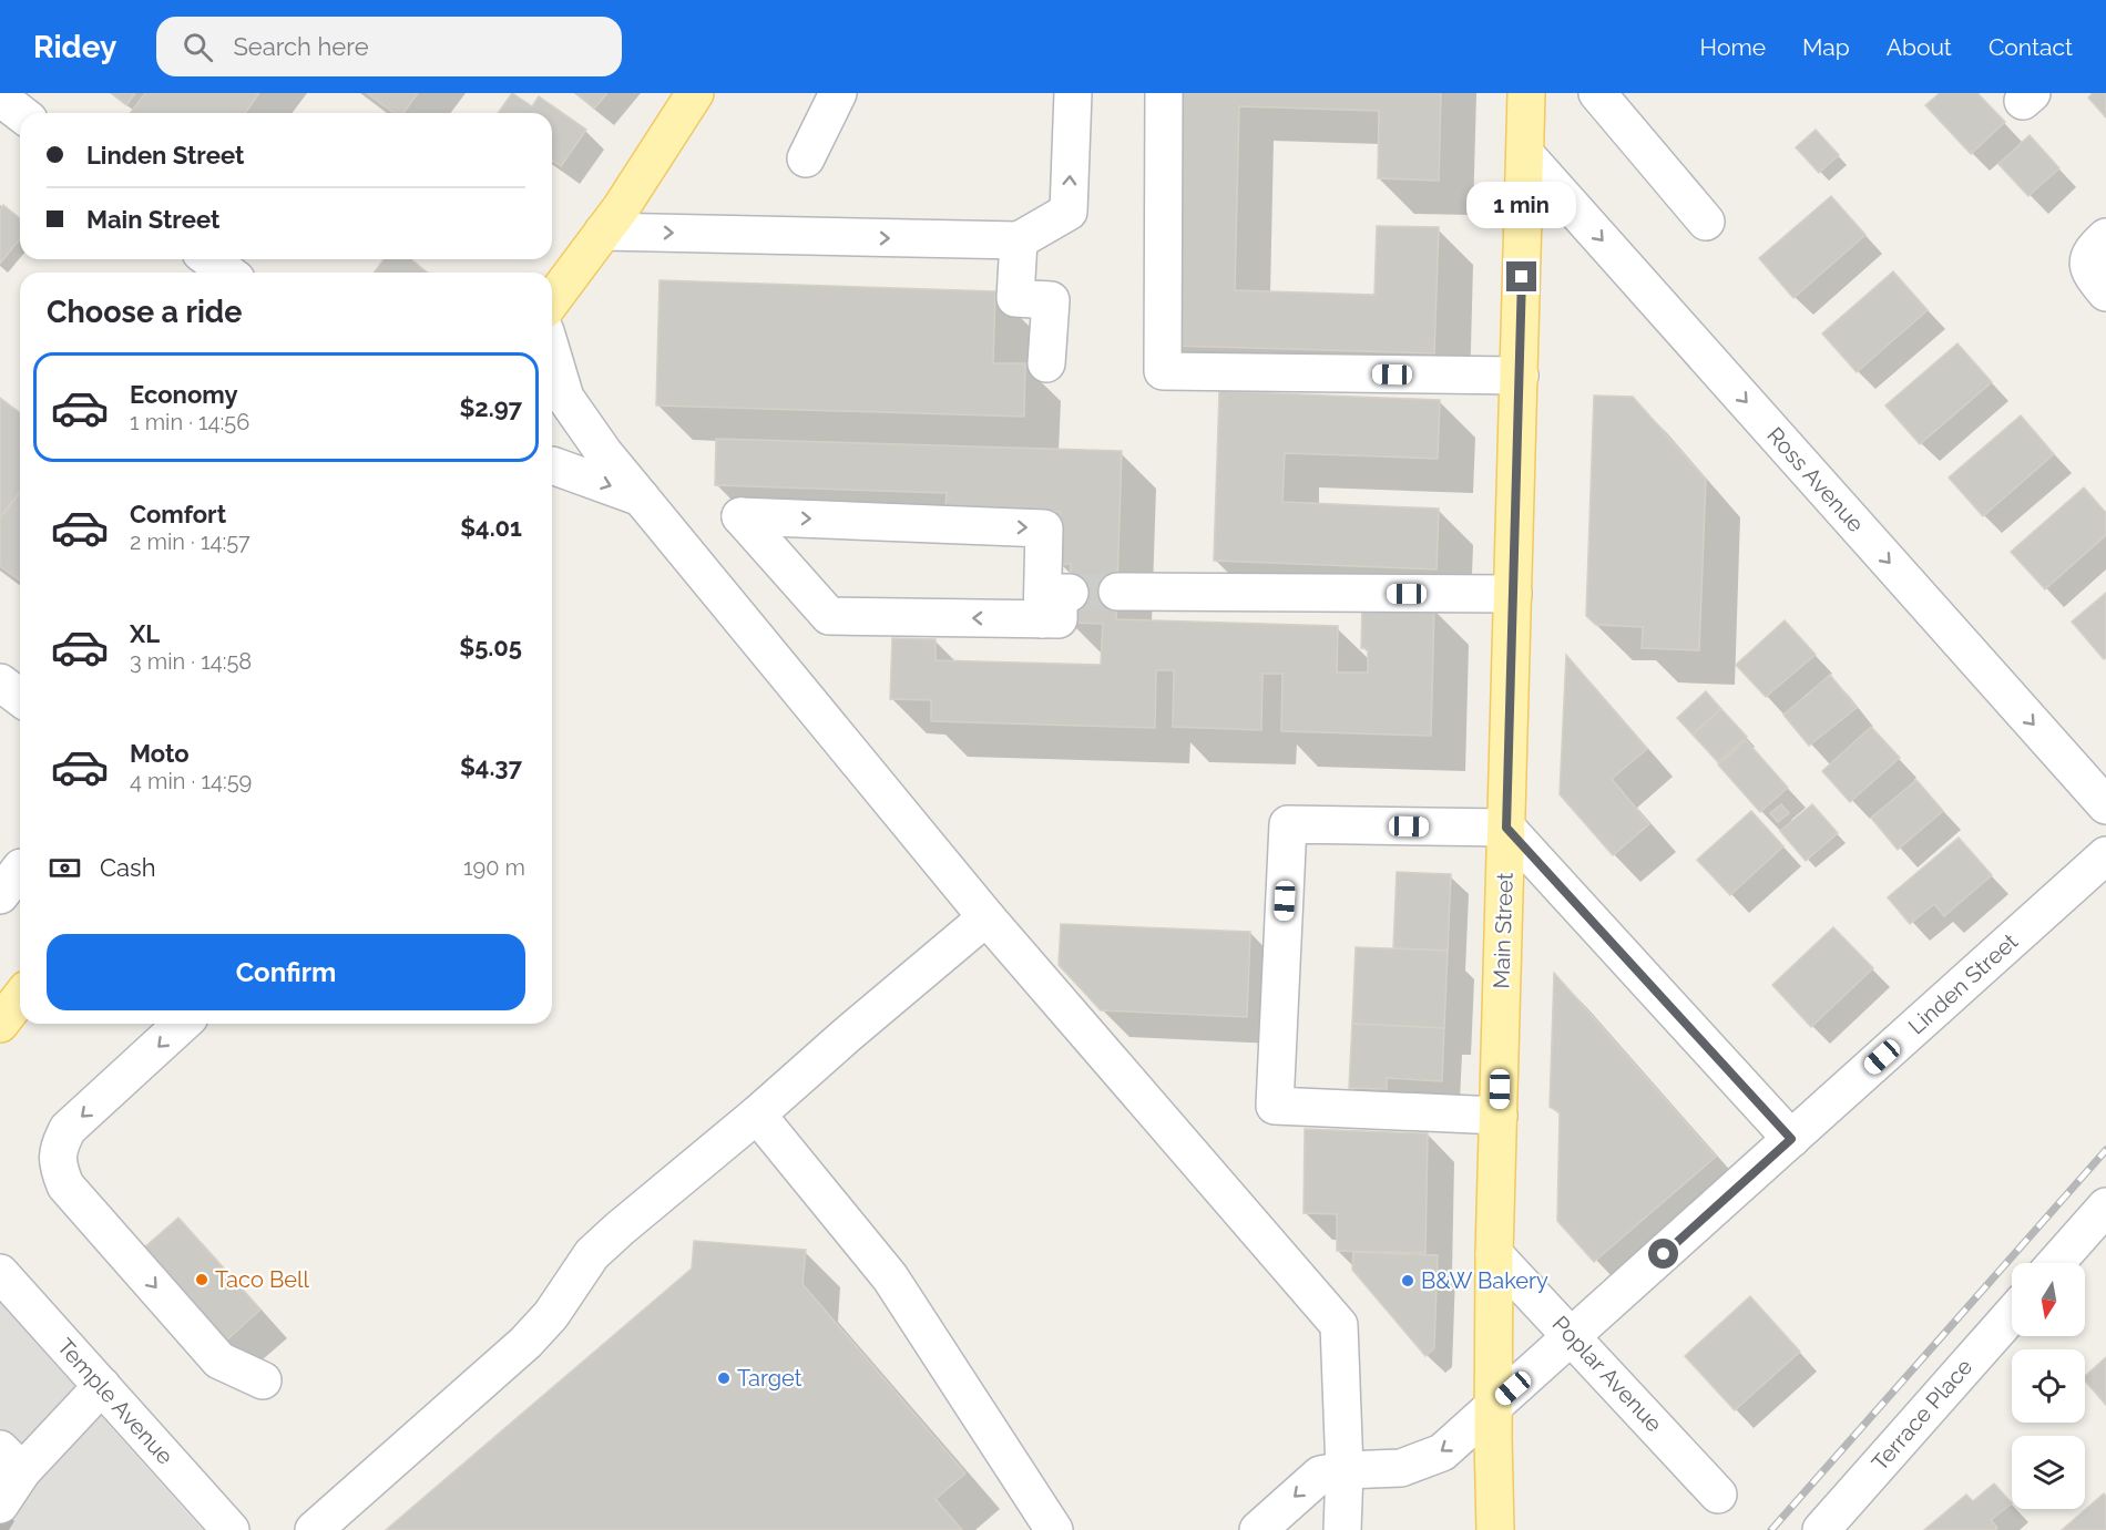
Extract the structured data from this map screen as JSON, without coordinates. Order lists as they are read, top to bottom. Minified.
{"streets":{"main road":["Main Street"],"street":["Ross Avenue","Linden Street","Poplar Avenue","Temple Avenue","Terrace Place"]},"crossings":[["Ross Avenue","Main Street"],["Main Street","Linden Street"],["Main Street","Poplar Avenue"],["Linden Street","Poplar Avenue"]],"one_way":["Ross Avenue"],"places":["Taco Bell","B&W Bakery","Target"],"north":"bottom","page":{"header":"Ridey","search":"Search here","nav":["Home","Map","About","Contact"],"banner":["Linden Street","Main Street"],"bubble":"1 min","heading":"Choose a ride","list":[{"name":"Economy","note":"1 min · 14:56","value":"$2.97"},{"name":"Comfort","note":"2 min · 14:57","value":"$4.01"},{"name":"XL","note":"3 min · 14:58","value":"$5.05"},{"name":"Moto","note":"4 min · 14:59","value":"$4.37"}],"pay":["Cash","190 m"],"buttons":"Confirm"}}
